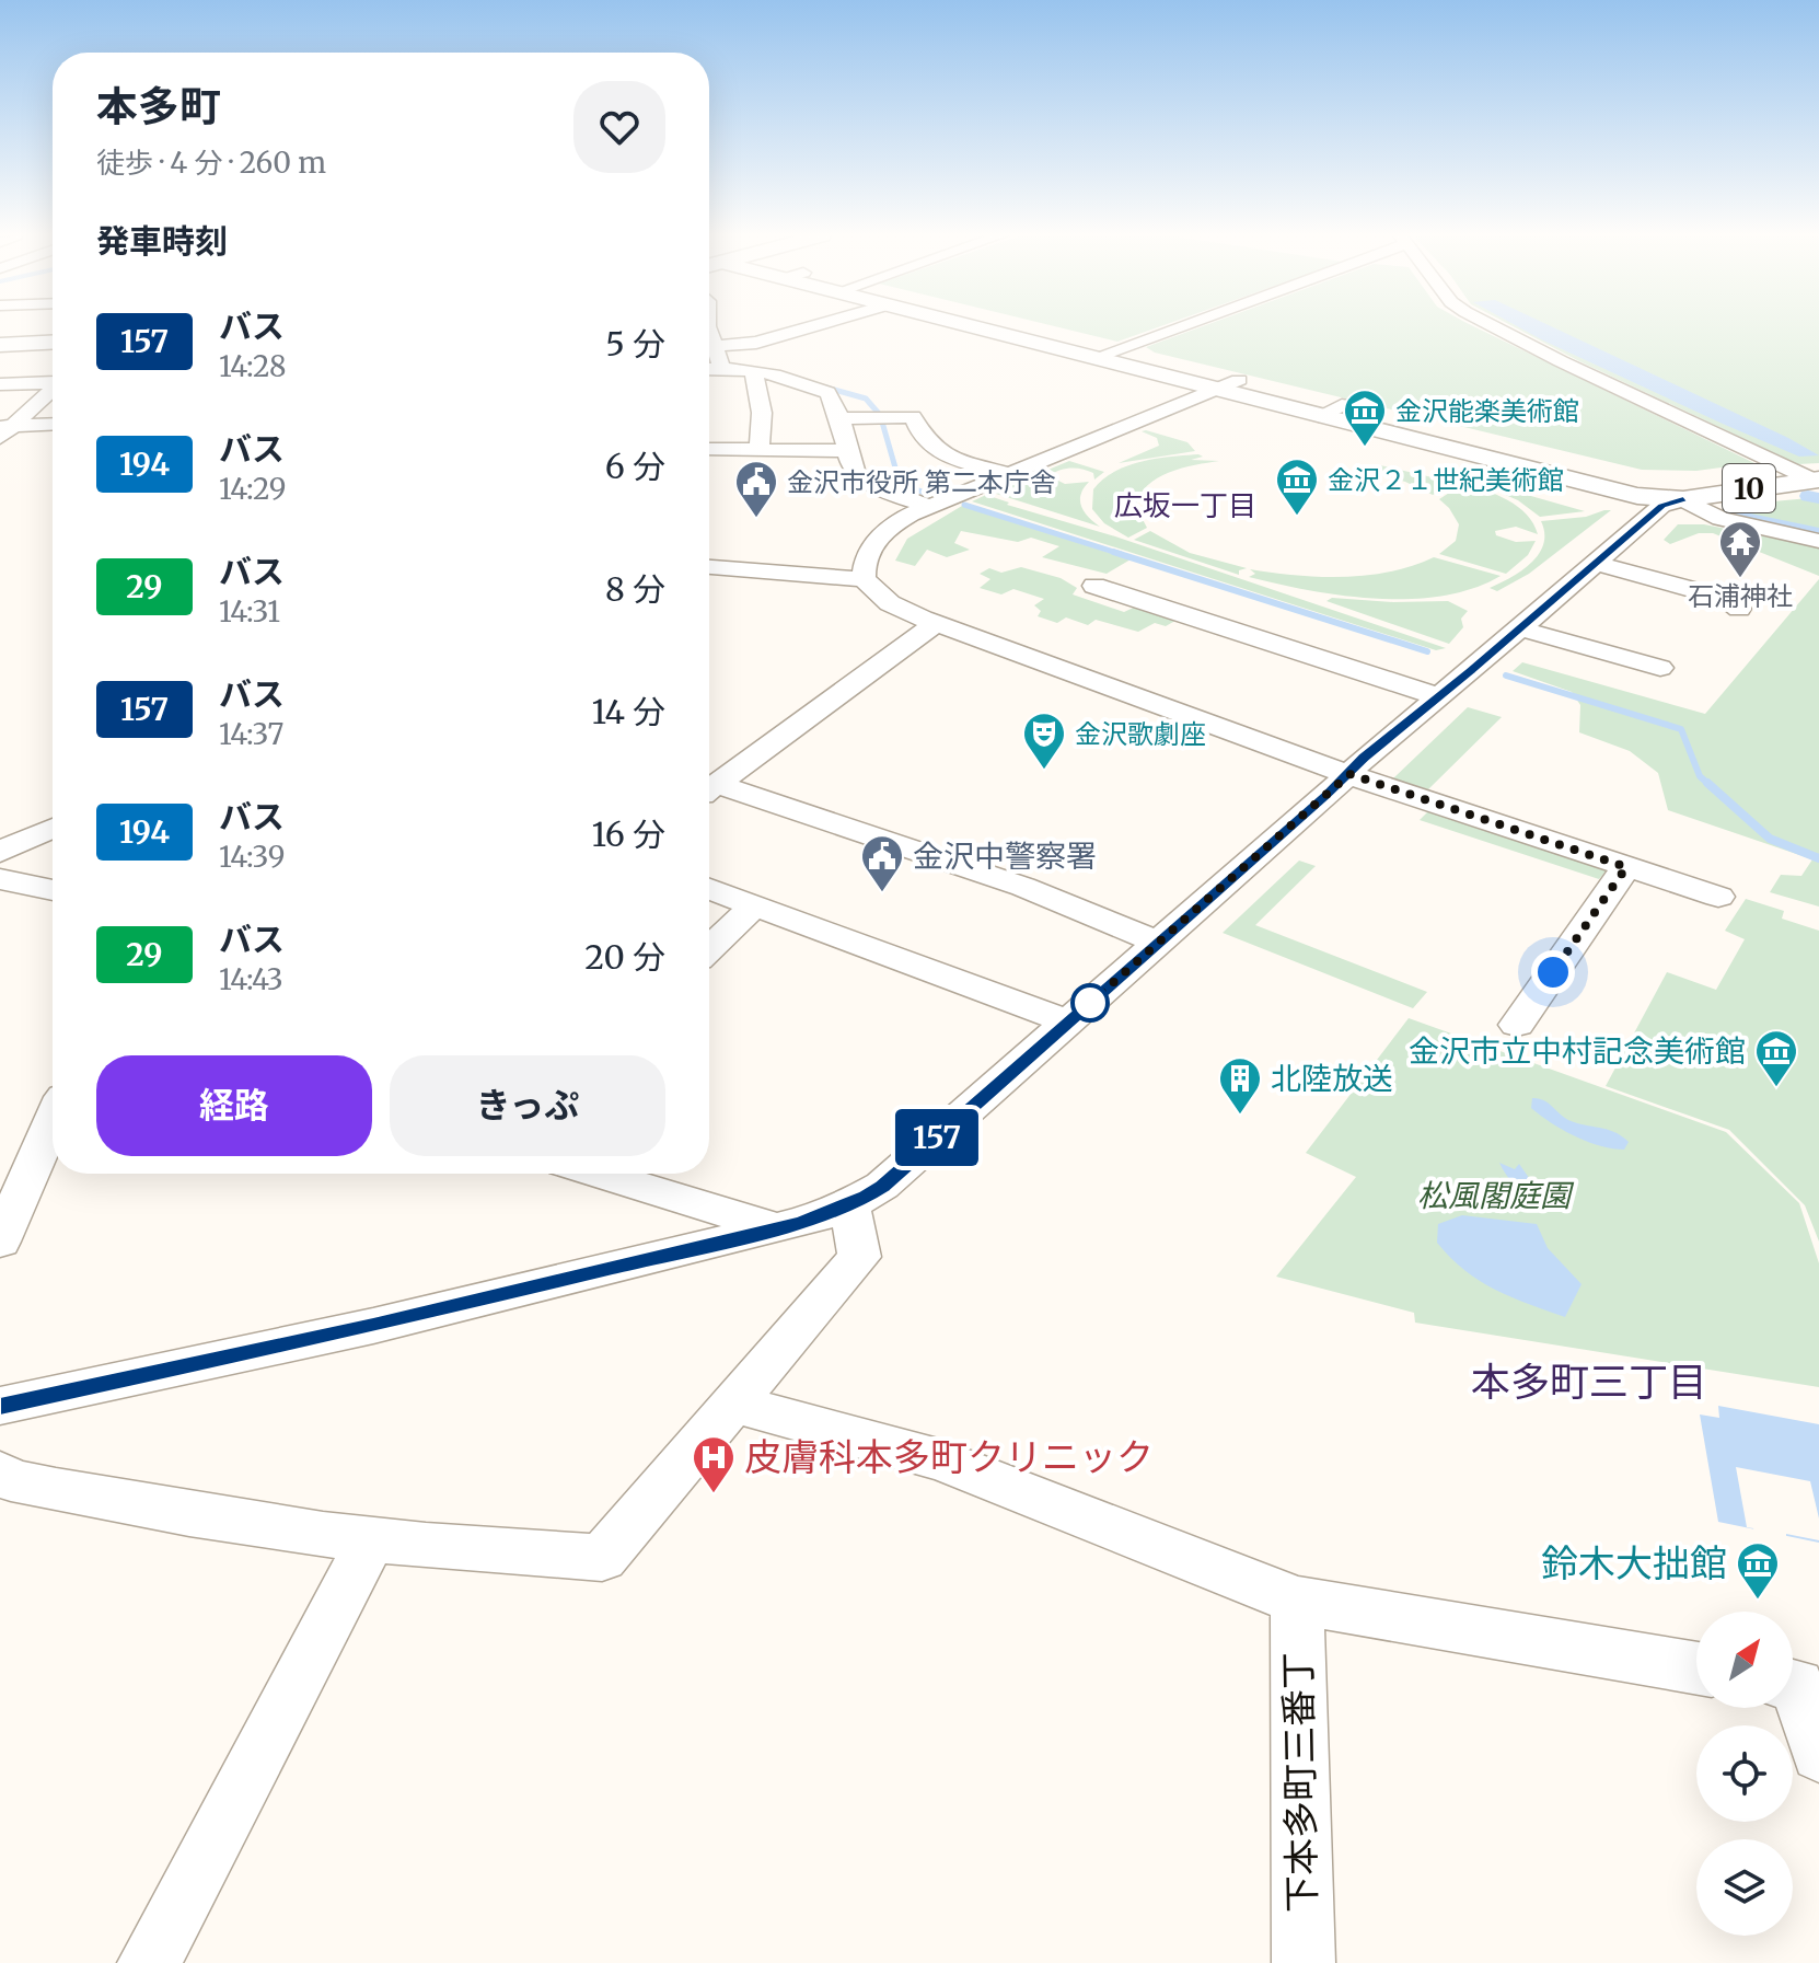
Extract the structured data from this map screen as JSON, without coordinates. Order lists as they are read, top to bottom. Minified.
{"streets":{"main road":["10"],"street":["下本多町三番丁"]},"districts":["広坂一丁目","本多町三丁目"],"parks":["松風閣庭園"],"places":{"museum":["金沢能楽美術館","金沢２１世紀美術館","金沢市立中村記念美術館","鈴木大拙館"],"public building":["金沢市役所 第二本庁舎","金沢中警察署"],"temple":["石浦神社"],"theatre":["金沢歌劇座"],"building":["北陸放送"],"hospital":["皮膚科本多町クリニック"]},"lines":["bus line 157"],"north":"top right","page":{"on_map":"157","heading":[["本多町","徒歩 · 4 分 · 260 m"],"発車時刻"],"list":[{"mark":"157","name":"バス","note":"14:28","value":"5 分"},{"mark":"194","name":"バス","note":"14:29","value":"6 分"},{"mark":"29","name":"バス","note":"14:31","value":"8 分"},{"mark":"157","name":"バス","note":"14:37","value":"14 分"},{"mark":"194","name":"バス","note":"14:39","value":"16 分"},{"mark":"29","name":"バス","note":"14:43","value":"20 分"}],"buttons":["経路","きっぷ"]}}
